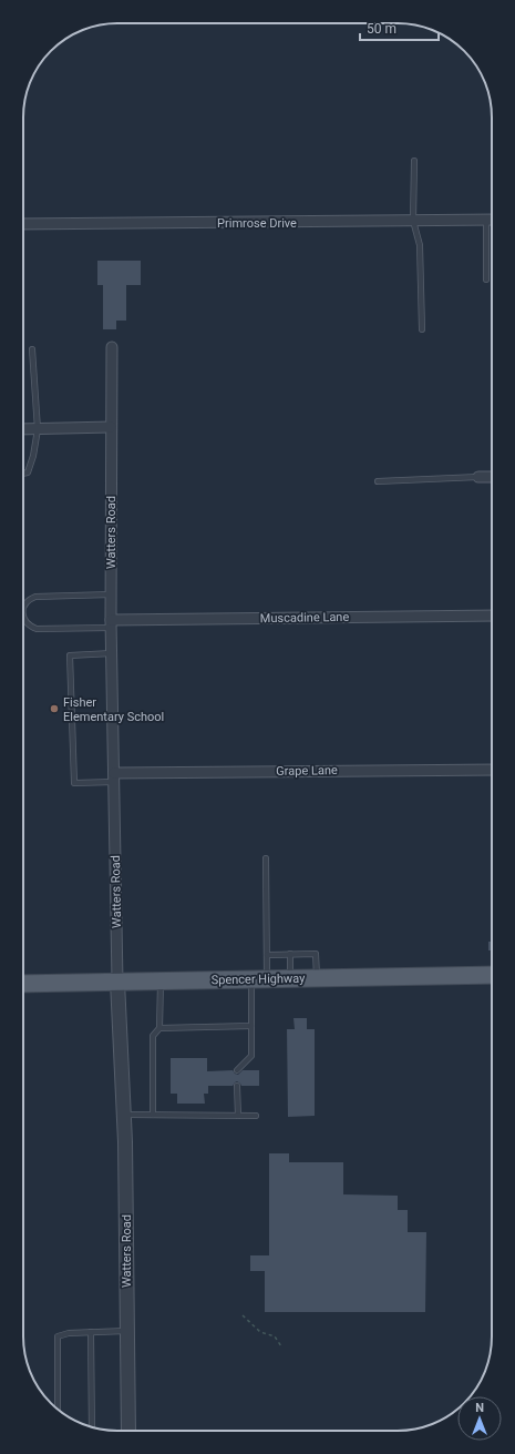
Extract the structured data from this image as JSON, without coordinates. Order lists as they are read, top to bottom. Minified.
{"streets":{"main road":["Spencer Highway"],"street":["Primrose Drive","Watters Road","Muscadine Lane","Grape Lane"]},"crossings":[["Watters Road","Muscadine Lane"],["Watters Road","Grape Lane"],["Watters Road","Spencer Highway"]],"places":["Fisher Elementary School"],"scale_bar":"50 m","north":"top"}
